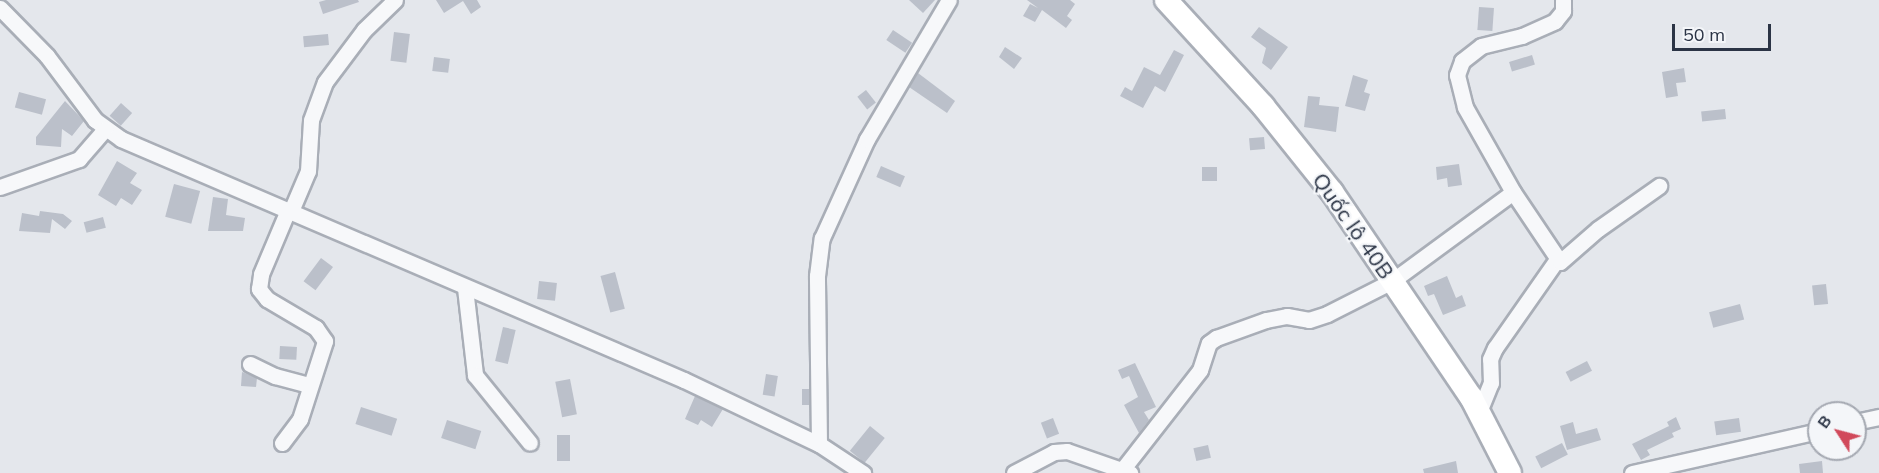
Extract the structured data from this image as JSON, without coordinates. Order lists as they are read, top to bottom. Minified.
{"streets":{"highway":["Quốc lộ 40B"]},"scale_bar":"50 m","north":"top left"}
